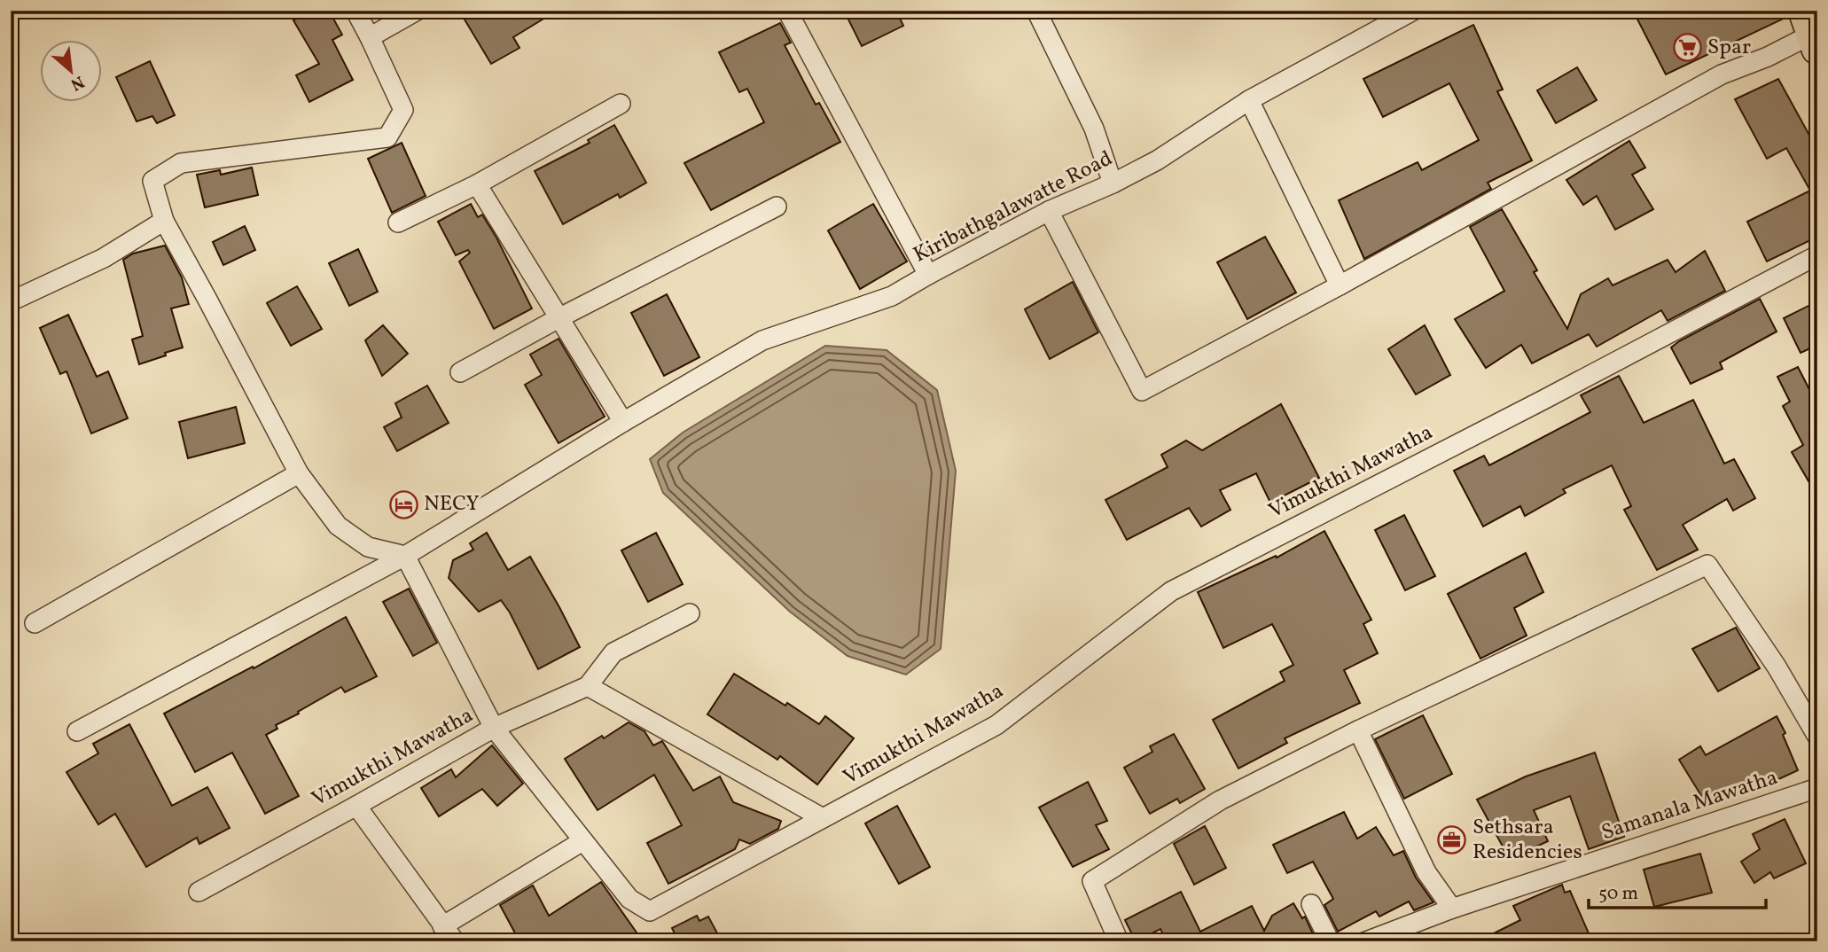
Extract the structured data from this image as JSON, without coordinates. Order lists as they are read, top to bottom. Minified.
{"streets":{"street":["Kiribathgalawatte Road","Vimukthi Mawatha","Samanala Mawatha"]},"places":{"supermarket":["Spar"],"hotel":["NECY"],"office":["Sethsara Residencies"]},"scale_bar":"50 m","north":"bottom right"}
